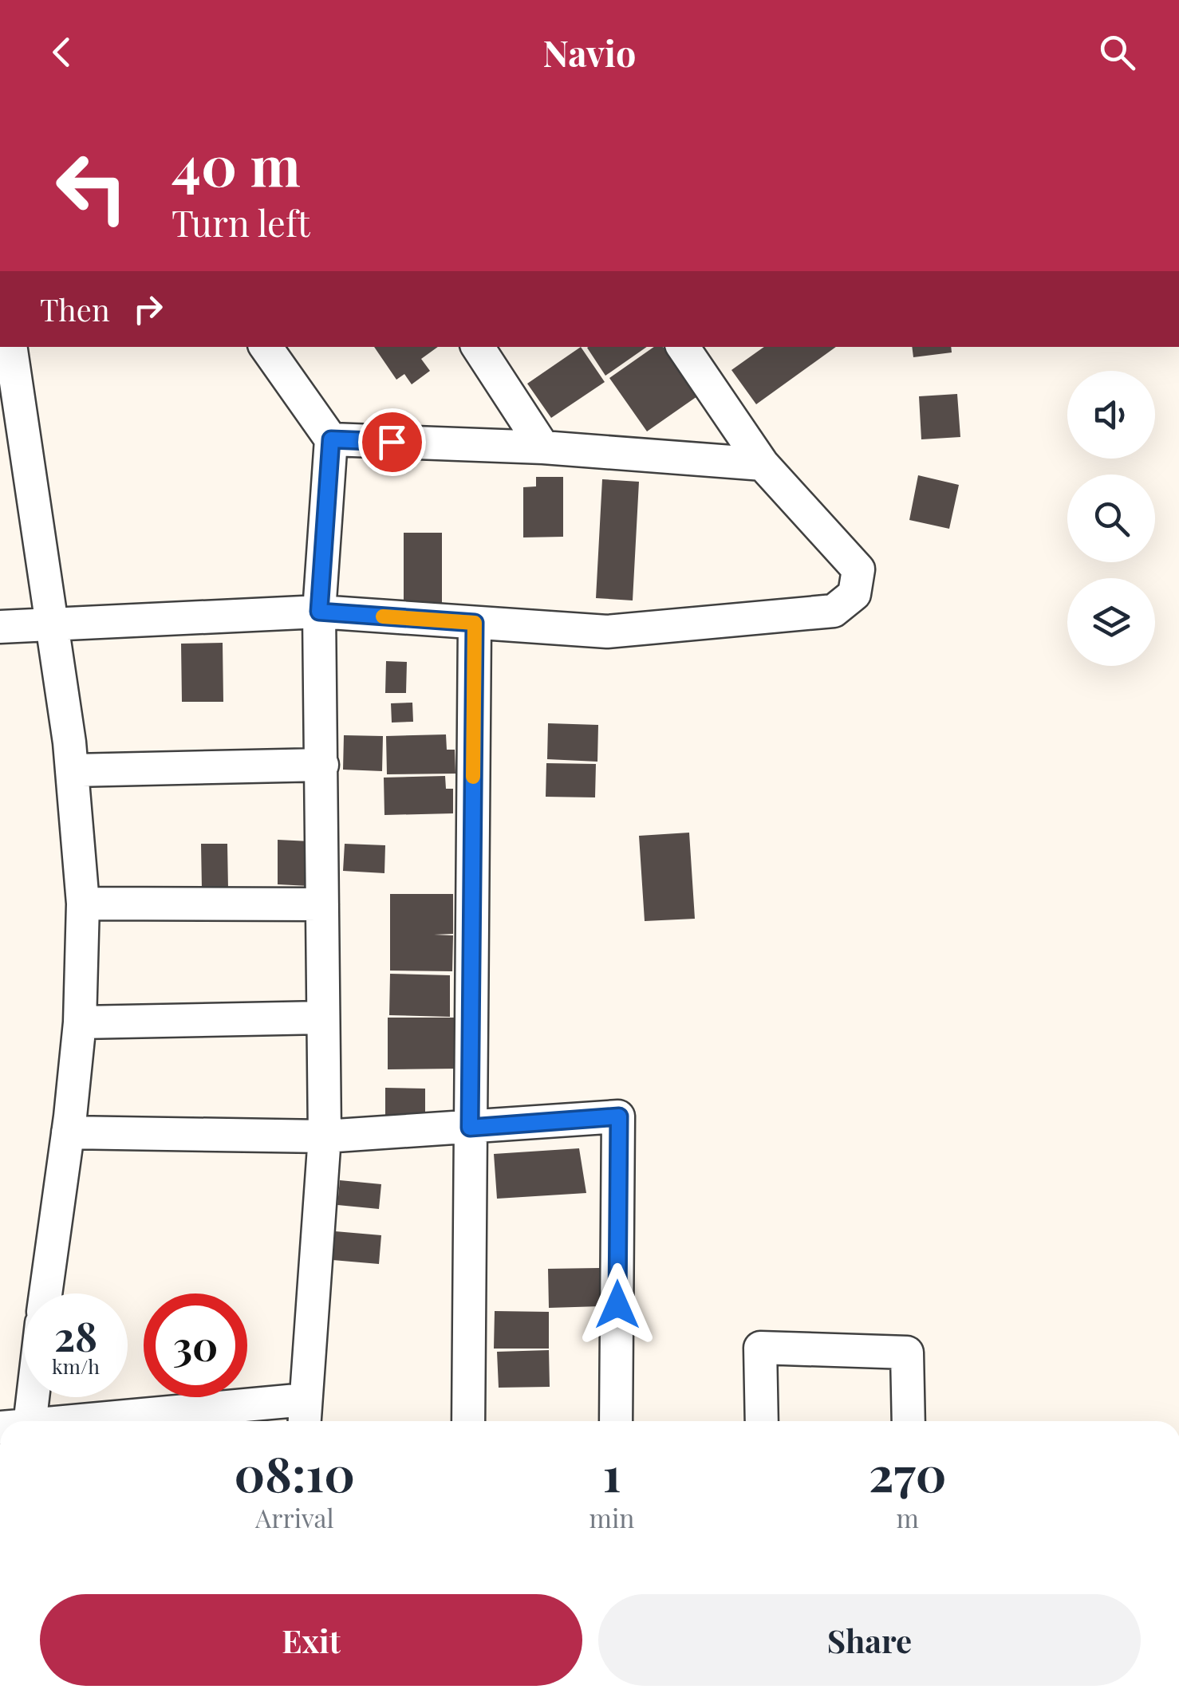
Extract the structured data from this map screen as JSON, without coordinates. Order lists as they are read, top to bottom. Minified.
{"page":{"header":"Navio","turn":["40 m","Turn left"],"then":"Then","speed":"28 km/h","limit":"30","eta":["08:10","Arrival","1","min","270","m"],"buttons":["Exit","Share"]}}
